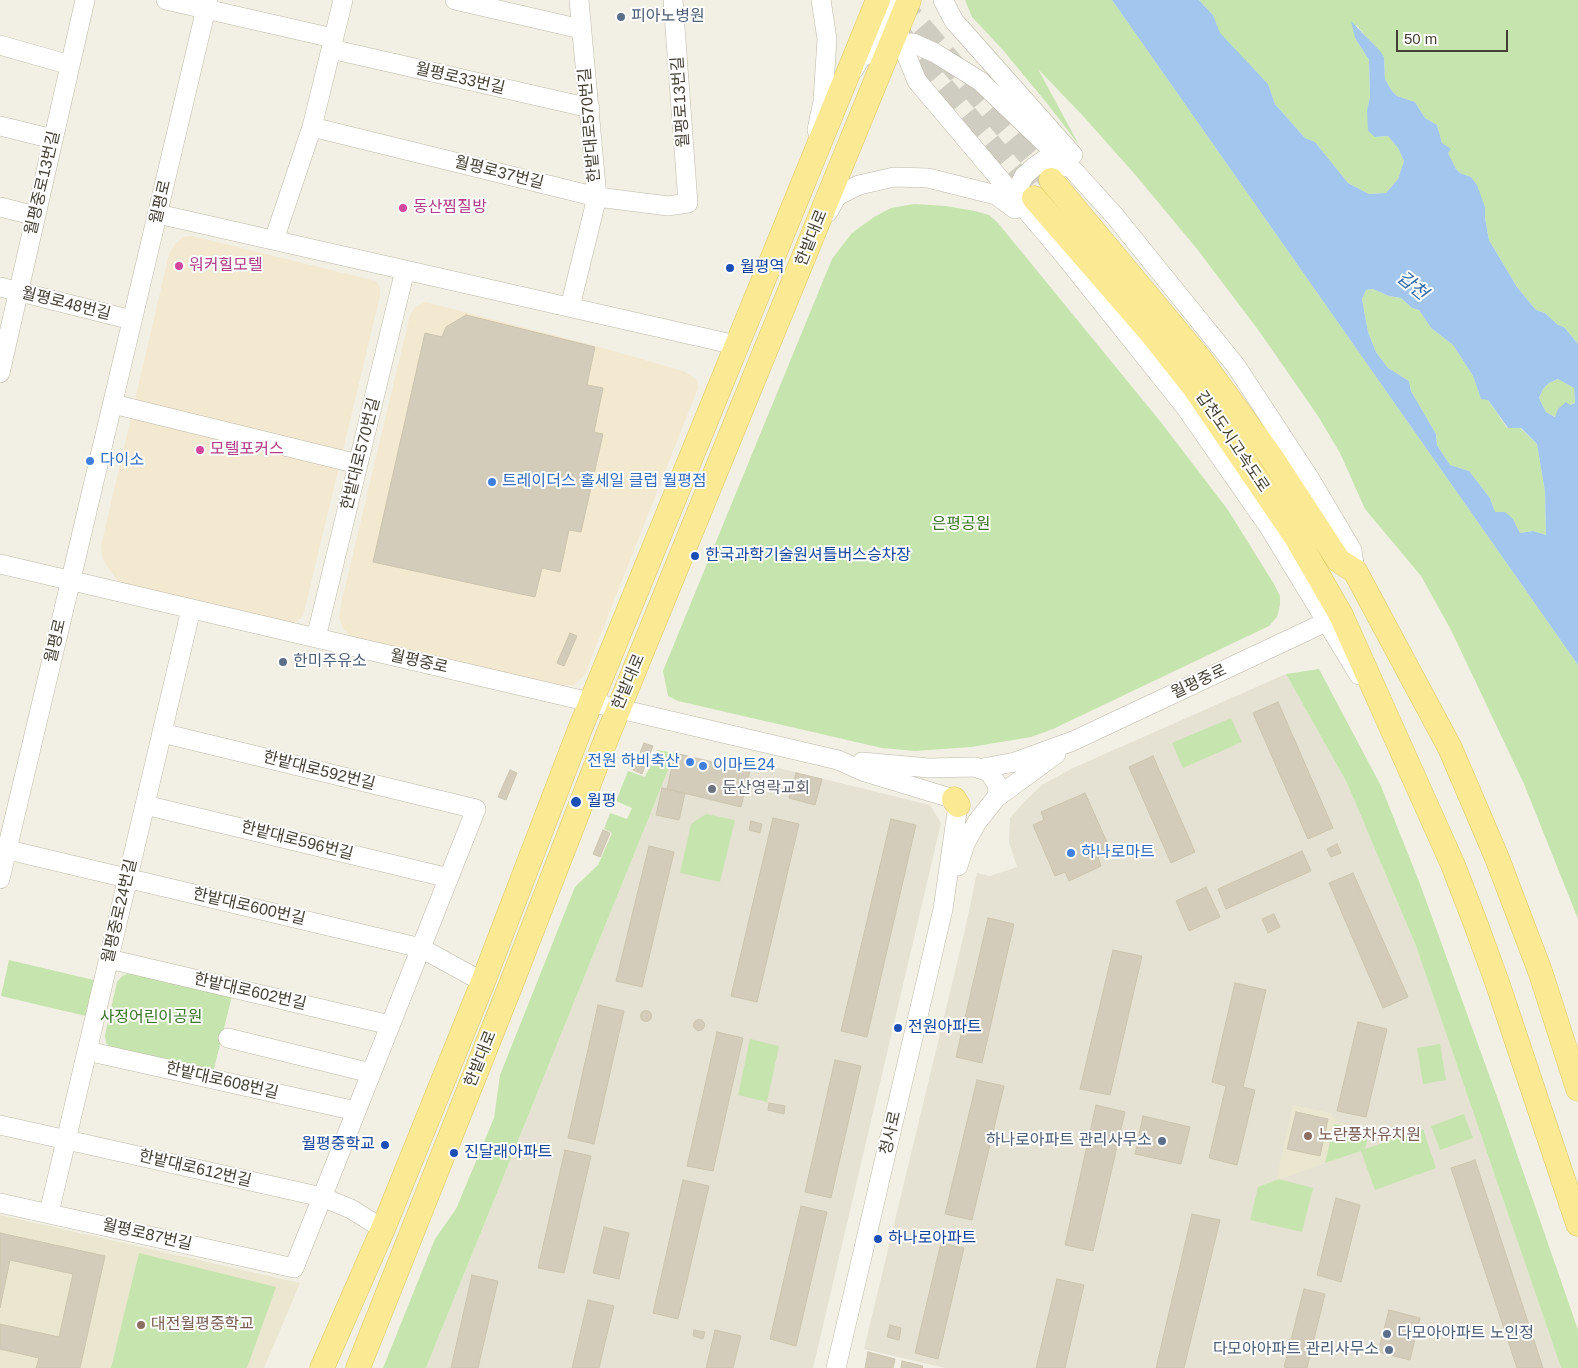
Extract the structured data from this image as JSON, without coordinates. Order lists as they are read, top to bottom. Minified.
{"streets":{"main road":["한밭대로","갑천도시고속도로"],"street":["월평로33번길","월평로13번길","한밭대로570번길","월평로37번길","월평중로13번길","월평로","월평로48번길","월평중로","한밭대로592번길","한밭대로596번길","한밭대로600번길","월평중로24번길","한밭대로602번길","한밭대로608번길","청사로","한밭대로612번길","월평로87번길"]},"crossings":[["월평로33번길","한밭대로570번길"],["월평로33번길","월평로"],["월평로13번길","월평로37번길"],["한밭대로570번길","월평로37번길"],["한밭대로570번길","월평중로"],["월평중로13번길","월평로48번길"],["월평로","월평로48번길"],["월평로","월평중로"],["월평로","한밭대로600번길"],["한밭대로","월평중로"],["한밭대로","한밭대로600번길"],["한밭대로","한밭대로612번길"],["월평중로","월평중로24번길"],["한밭대로592번길","한밭대로596번길"],["한밭대로592번길","월평중로24번길"],["한밭대로596번길","월평중로24번길"],["한밭대로600번길","월평중로24번길"],["월평중로24번길","한밭대로602번길"],["월평중로24번길","한밭대로608번길"],["월평중로24번길","한밭대로612번길"],["월평중로24번길","월평로87번길"],["한밭대로612번길","월평로87번길"]],"water":["갑천"],"parks":["은평공원","사정어린이공원"],"places":["피아노병원","동산찜질방","워커힐모텔","월평역","모텔포커스","다이소","트레이더스 홀세일 클럽 월평점","한국과학기술원셔틀버스승차장","한미주유소","전원 하비축산","이마트24","둔산영락교회","월평","하나로마트","전원아파트","노란풍차유치원","하나로아파트 관리사무소","월평중학교","진달래아파트","하나로아파트","대전월평중학교","다모아아파트 노인정","다모아아파트 관리사무소"],"scale_bar":"50 m"}
